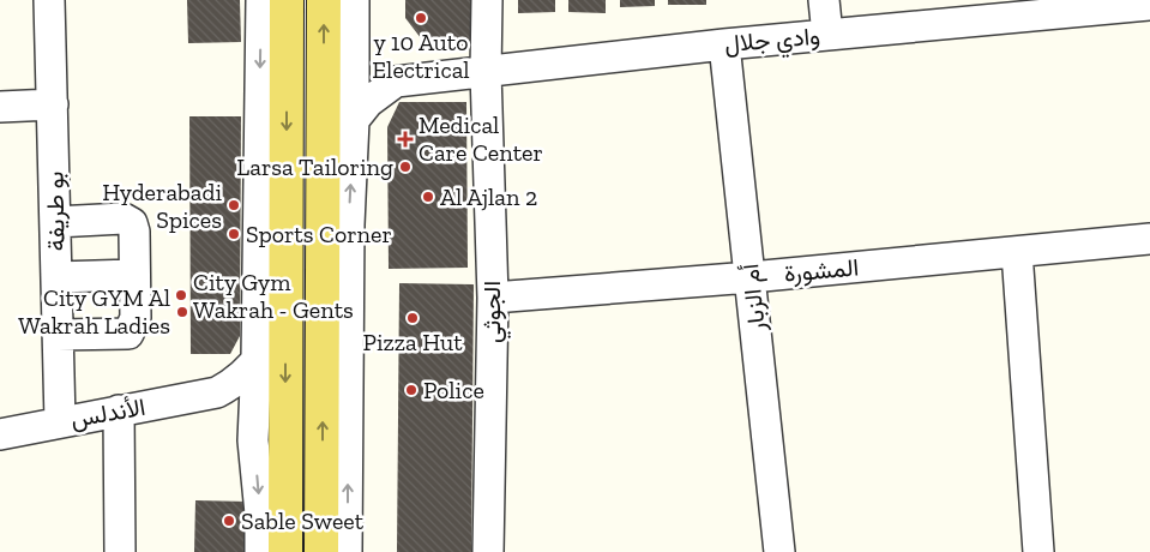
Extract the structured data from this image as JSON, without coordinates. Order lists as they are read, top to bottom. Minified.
{"streets":{"street":["وادي جلال","بو طريفة","المشورة","أم الزبار","الجوثي","الأندلس"]},"crossings":[["وادي جلال","أم الزبار"],["وادي جلال","الجوثي"],["بو طريفة","الأندلس"],["المشورة","أم الزبار"],["المشورة","الجوثي"]],"places":{"other":["y 10 Auto Electrical","Larsa Tailoring","Al Ajlan 2","Hyderabadi Spices","Sports Corner","City Gym Wakrah - Gents","City GYM Al Wakrah Ladies","Pizza Hut","Police","Sable Sweet"],"health":["Medical Care Center"]}}
